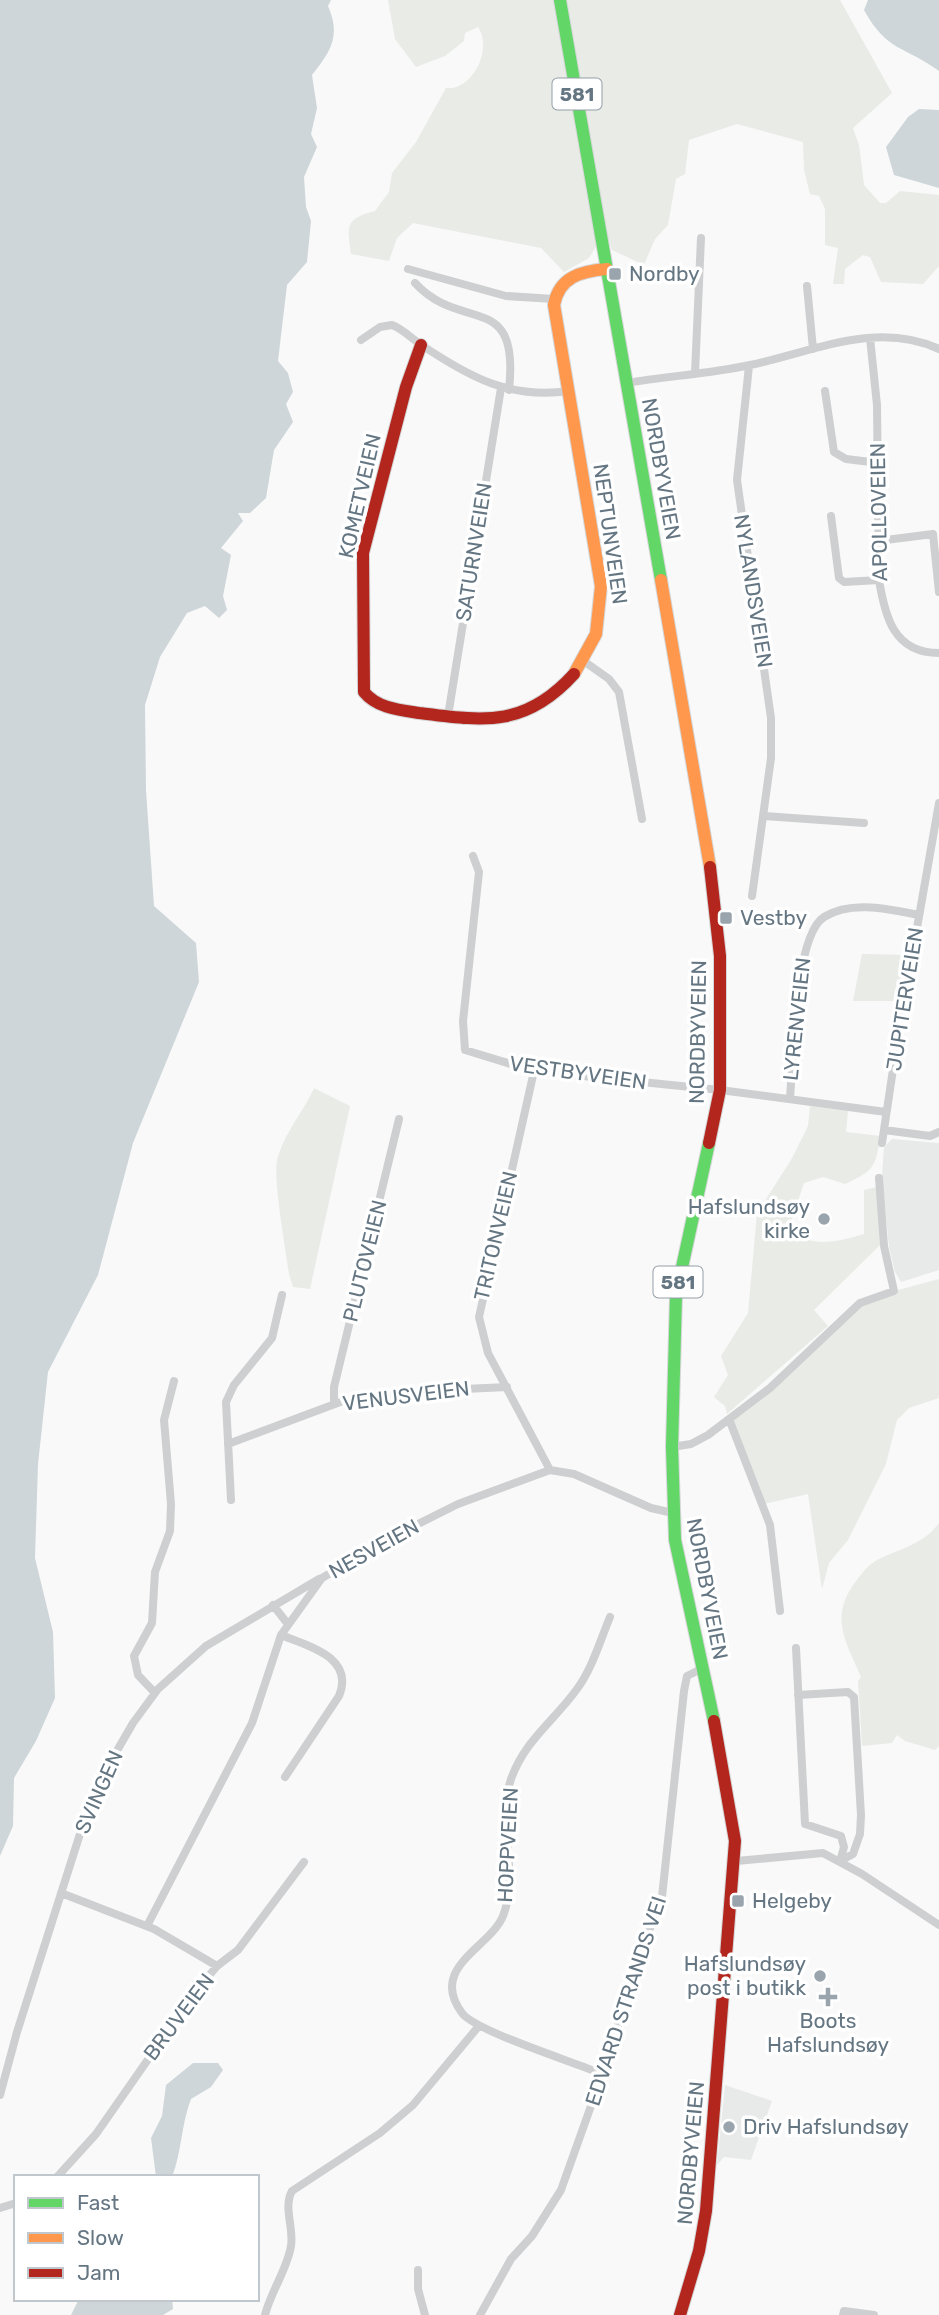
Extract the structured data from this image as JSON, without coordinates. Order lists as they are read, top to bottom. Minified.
{"streets":{"main road":["581","NORDBYVEIEN","KOMETVEIEN","NEPTUNVEIEN"],"street":["APOLLOVEIEN","SATURNVEIEN","NYLANDSVEIEN","JUPITERVEIEN","LYRENVEIEN","VESTBYVEIEN","TRITONVEIEN","PLUTOVEIEN","VENUSVEIEN","NESVEIEN","SVINGEN","HOPPVEIEN","EDVARD STRANDS VEI","BRUVEIEN"]},"crossings":[["NORDBYVEIEN","VESTBYVEIEN"],["NORDBYVEIEN","EDVARD STRANDS VEI"],["KOMETVEIEN","NEPTUNVEIEN"],["NEPTUNVEIEN","SATURNVEIEN"],["JUPITERVEIEN","LYRENVEIEN"],["JUPITERVEIEN","VESTBYVEIEN"],["LYRENVEIEN","VESTBYVEIEN"],["VESTBYVEIEN","TRITONVEIEN"],["TRITONVEIEN","VENUSVEIEN"],["TRITONVEIEN","NESVEIEN"],["PLUTOVEIEN","VENUSVEIEN"],["NESVEIEN","SVINGEN"]],"places":{"transit":["Nordby","Vestby","Helgeby"],"other":["Hafslundsøy kirke","Hafslundsøy post i butikk","Driv Hafslundsøy"],"health":["Boots Hafslundsøy"]},"legend":["Fast","Slow","Jam"]}
